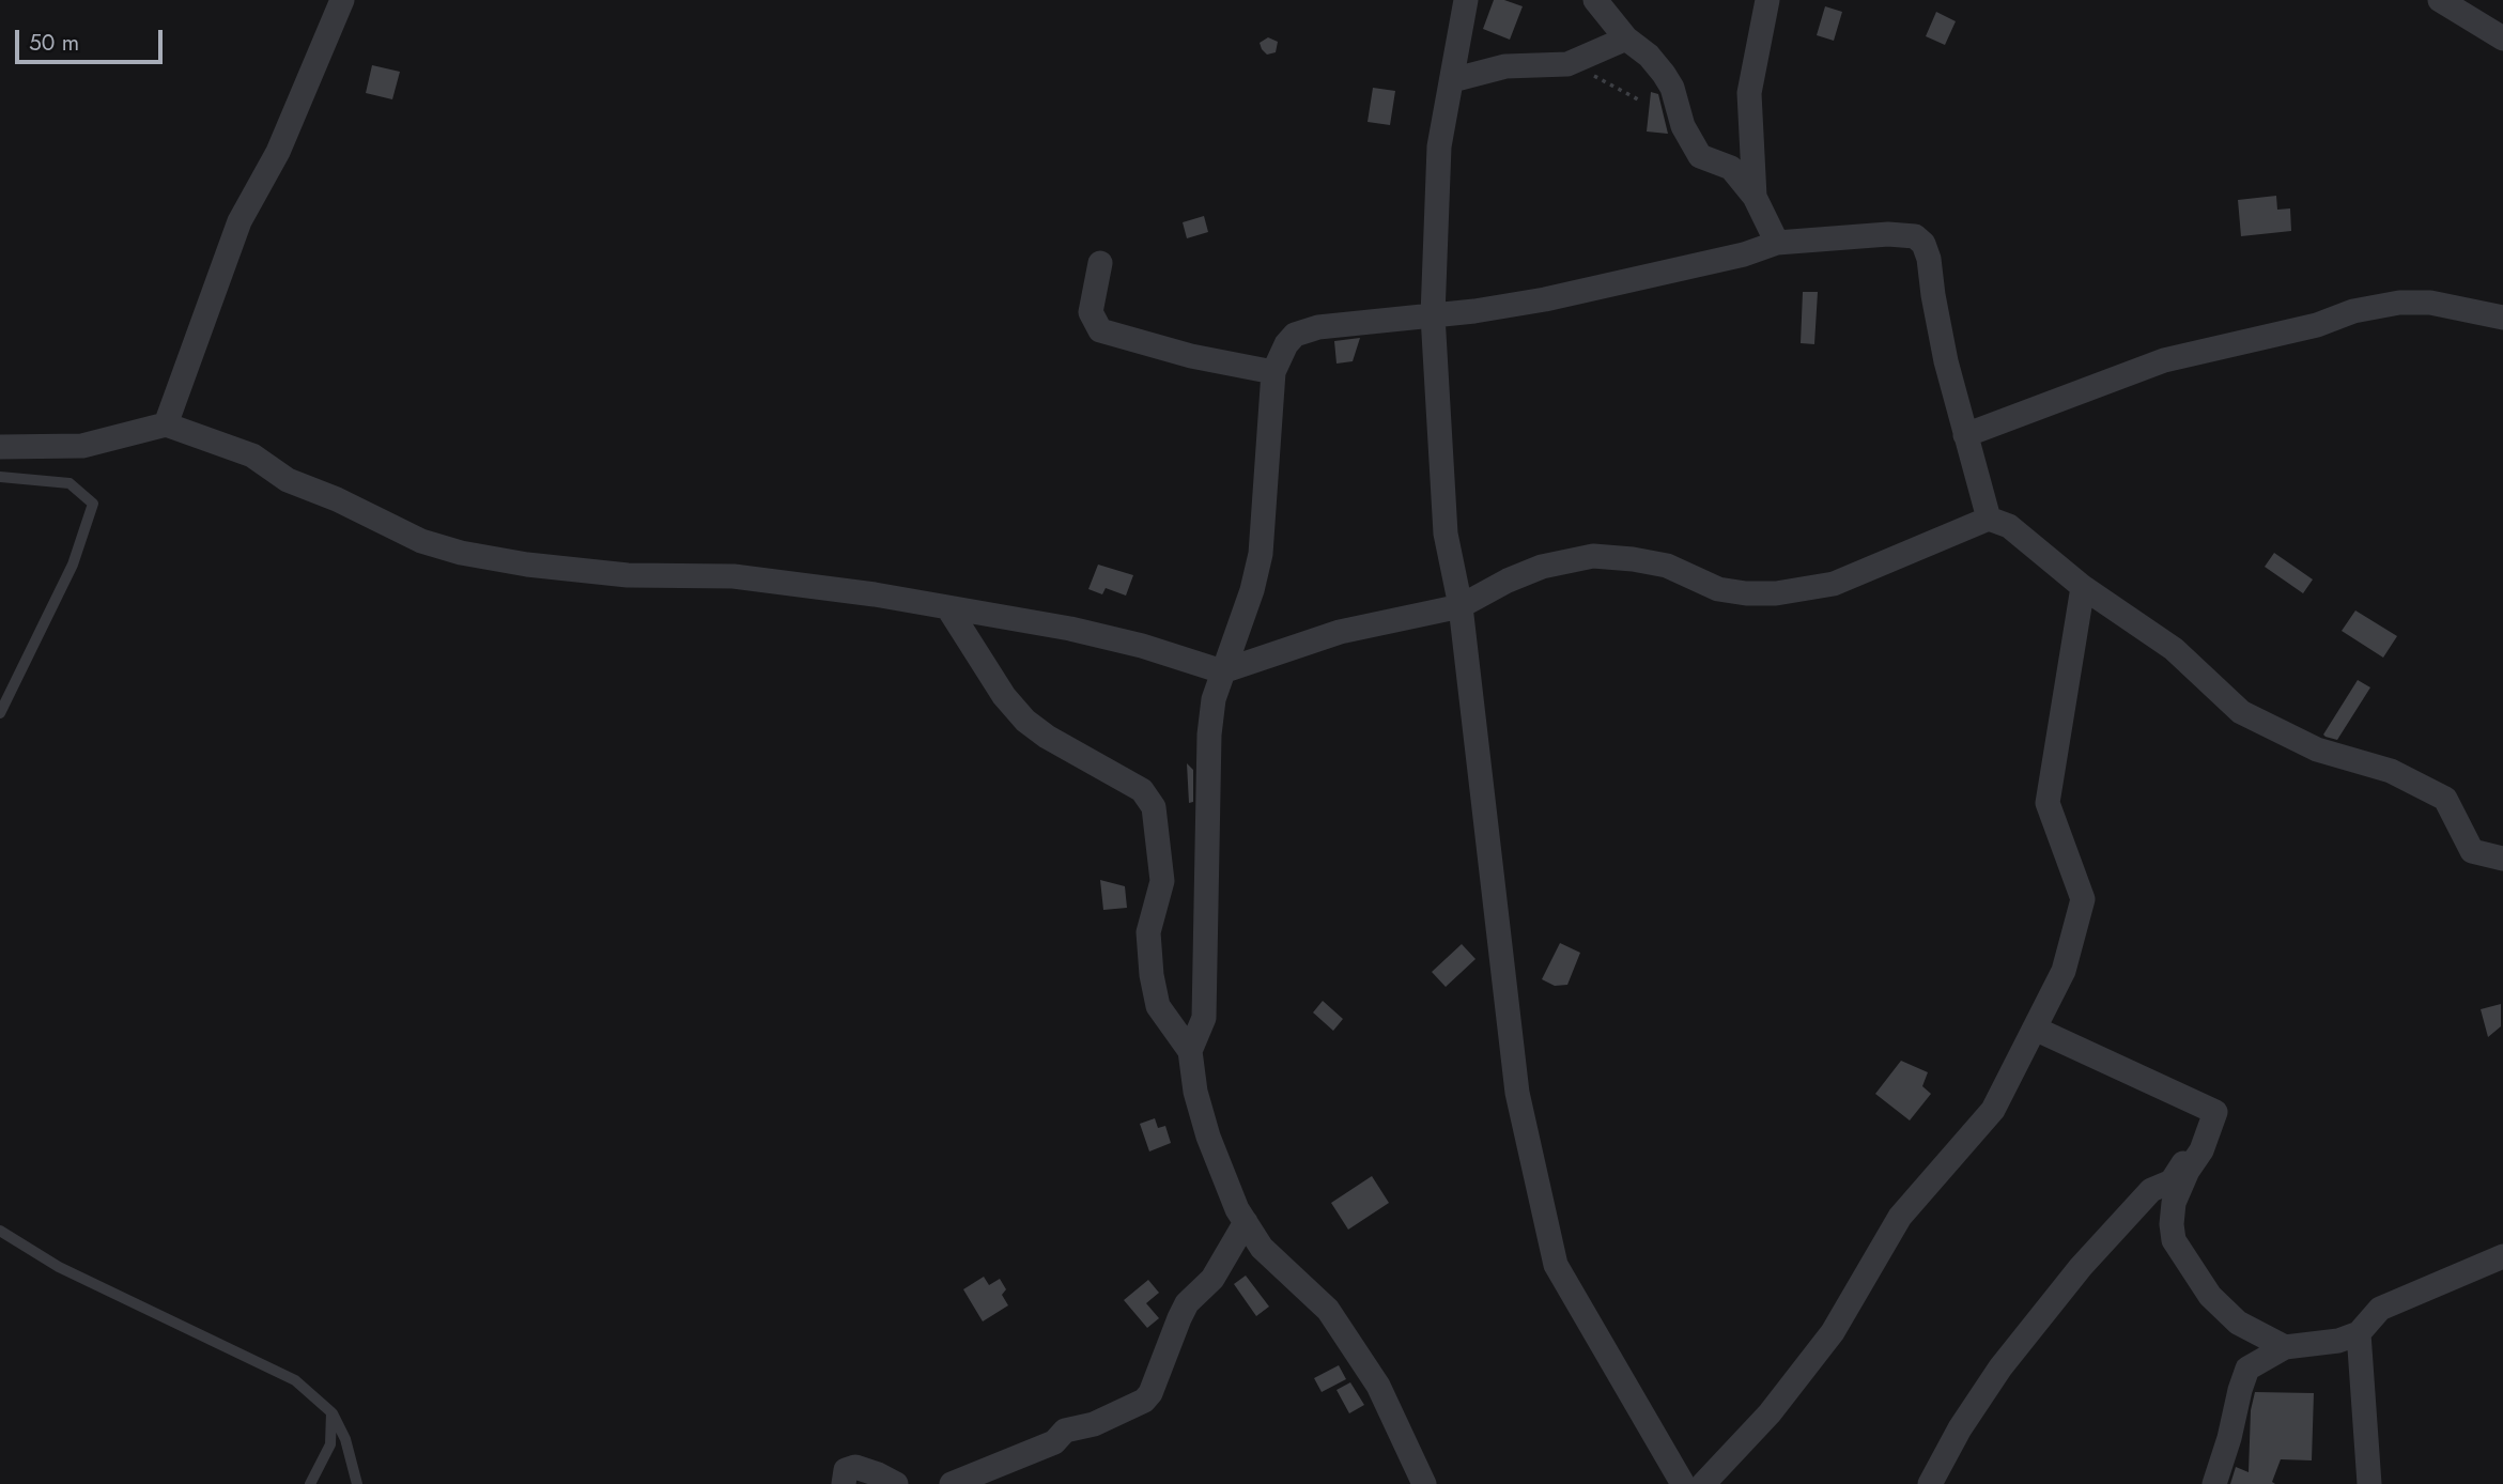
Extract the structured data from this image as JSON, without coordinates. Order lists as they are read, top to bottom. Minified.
{"scale_bar":"50 m"}
